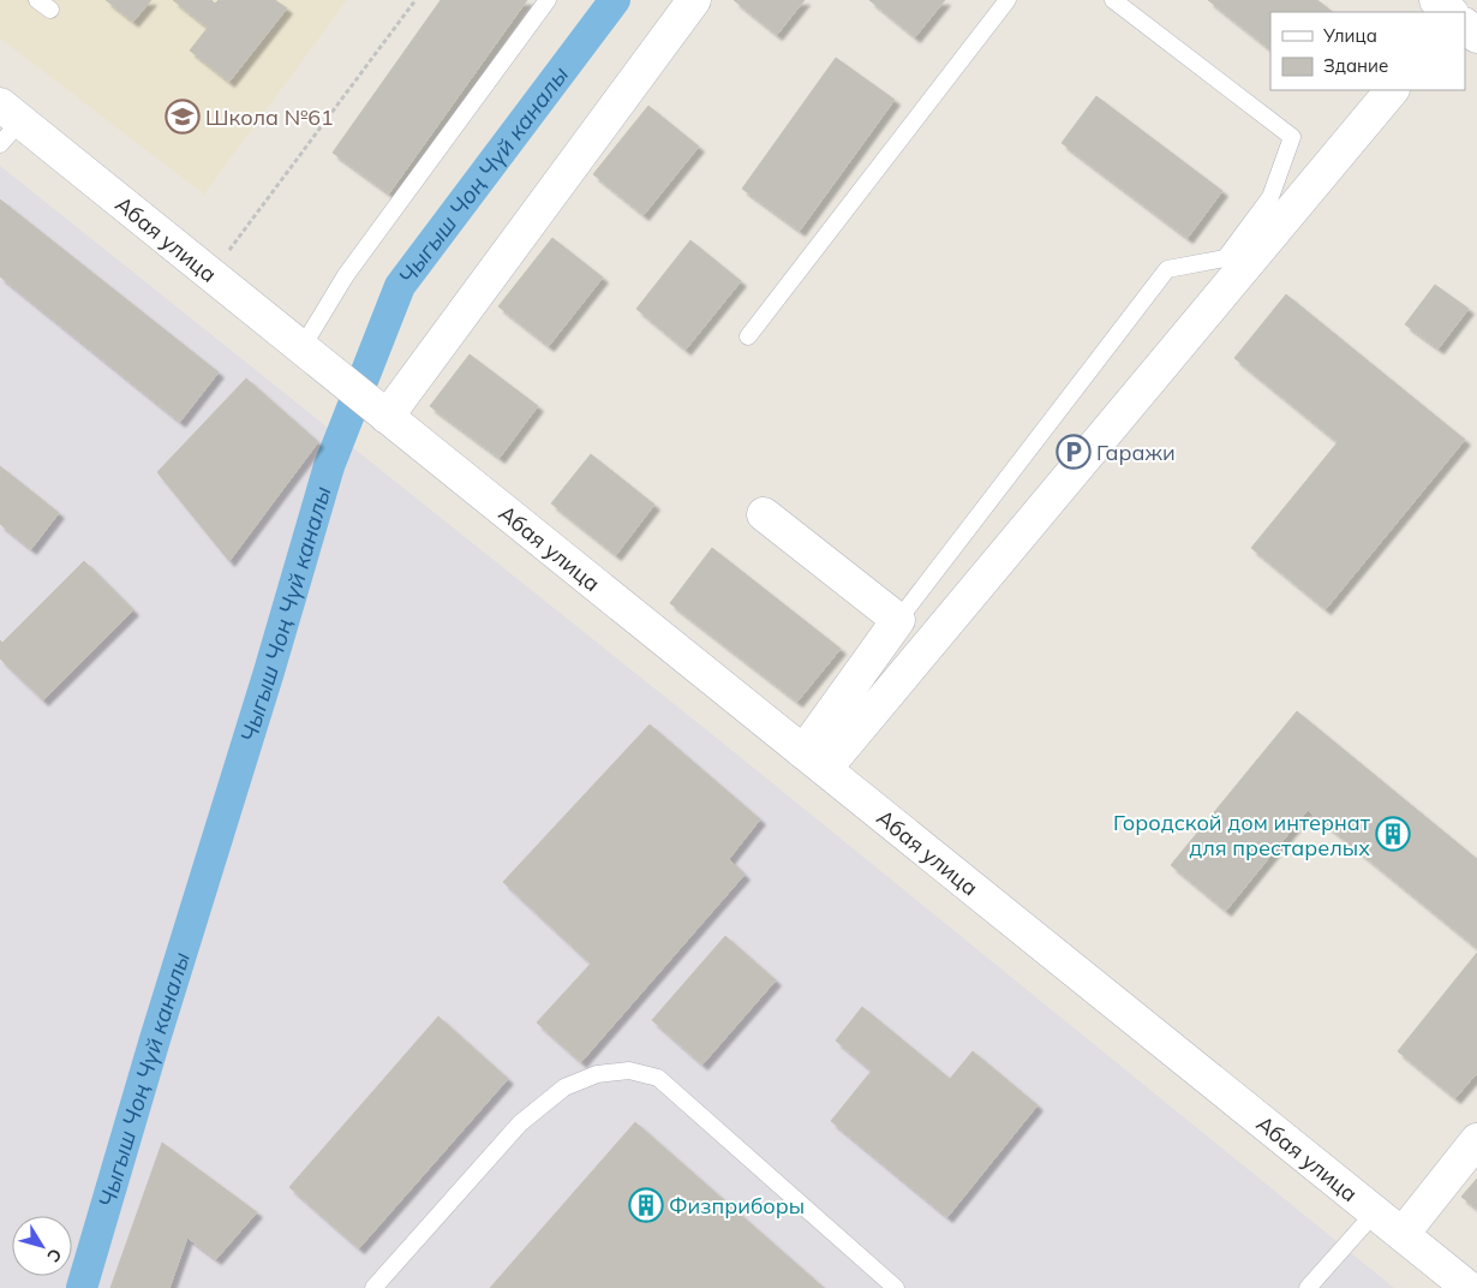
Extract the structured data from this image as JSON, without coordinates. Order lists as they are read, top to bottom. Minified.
{"streets":{"street":["Абая улица"]},"water":["Чыгыш Чоң Чүй каналы"],"places":{"school or university":["Школа №61"],"parking":["Гаражи"],"building":["Городской дом интернат для престарелых","Физприборы"]},"legend":["Улица","Здание"],"north":"bottom right"}
